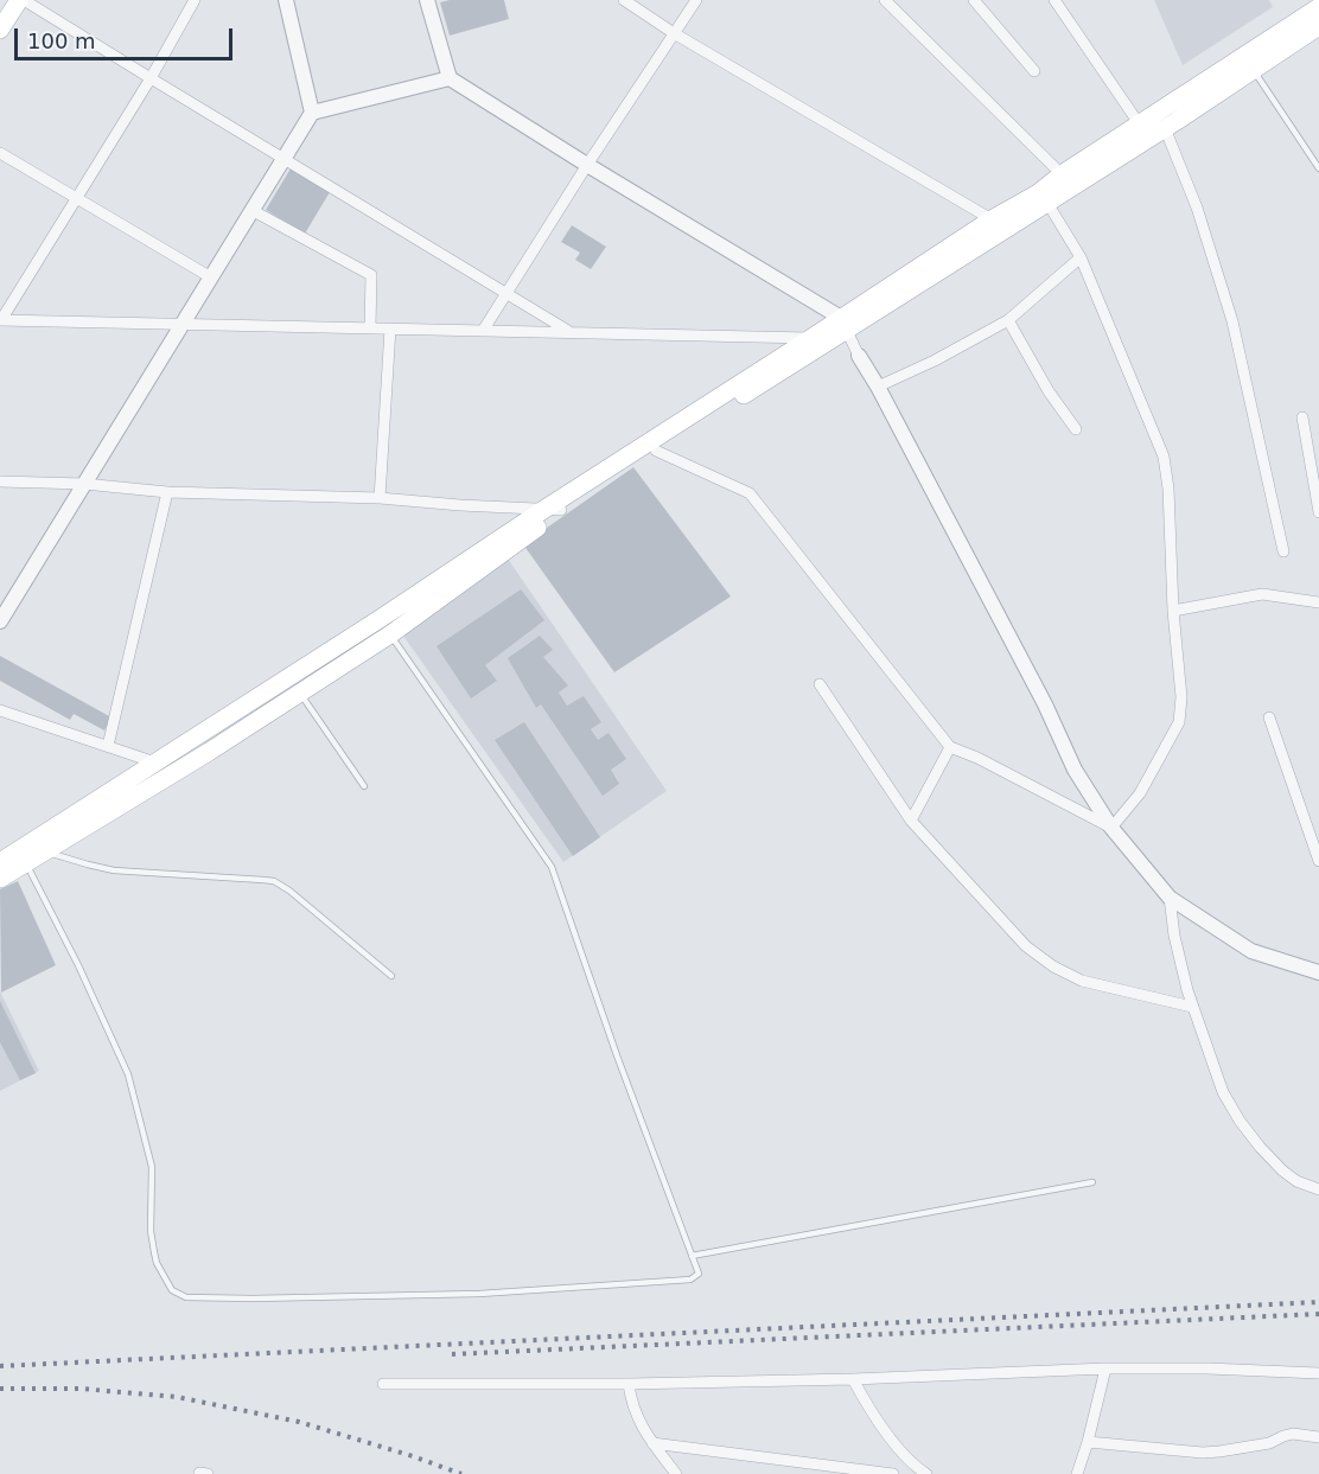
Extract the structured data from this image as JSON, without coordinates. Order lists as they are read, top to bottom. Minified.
{"scale_bar":"100 m"}
